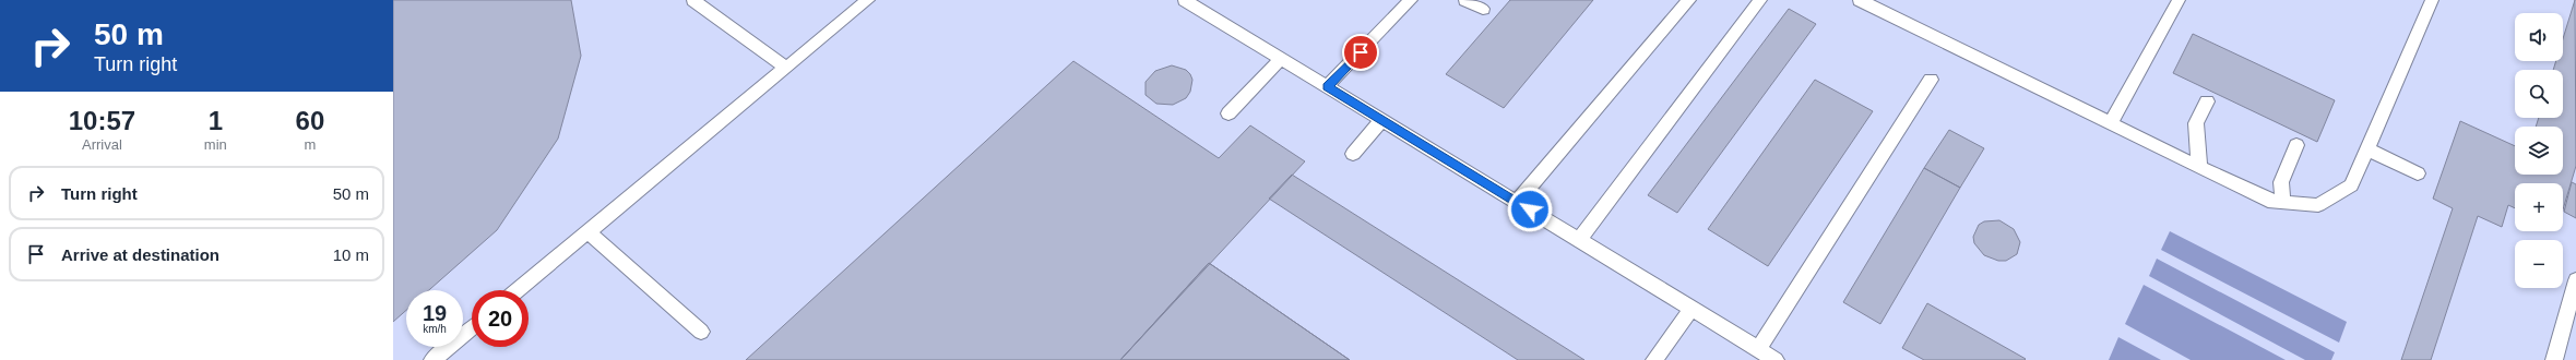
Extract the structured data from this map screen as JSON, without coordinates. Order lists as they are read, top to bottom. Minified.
{"page":{"turn":["50 m","Turn right"],"map_buttons":["+","−"],"eta":["10:57","Arrival","1","min","60","m"],"list":[{"name":"Turn right","value":"50 m"},{"name":"Arrive at destination","value":"10 m"}],"speed":"19 km/h","limit":"20"}}
